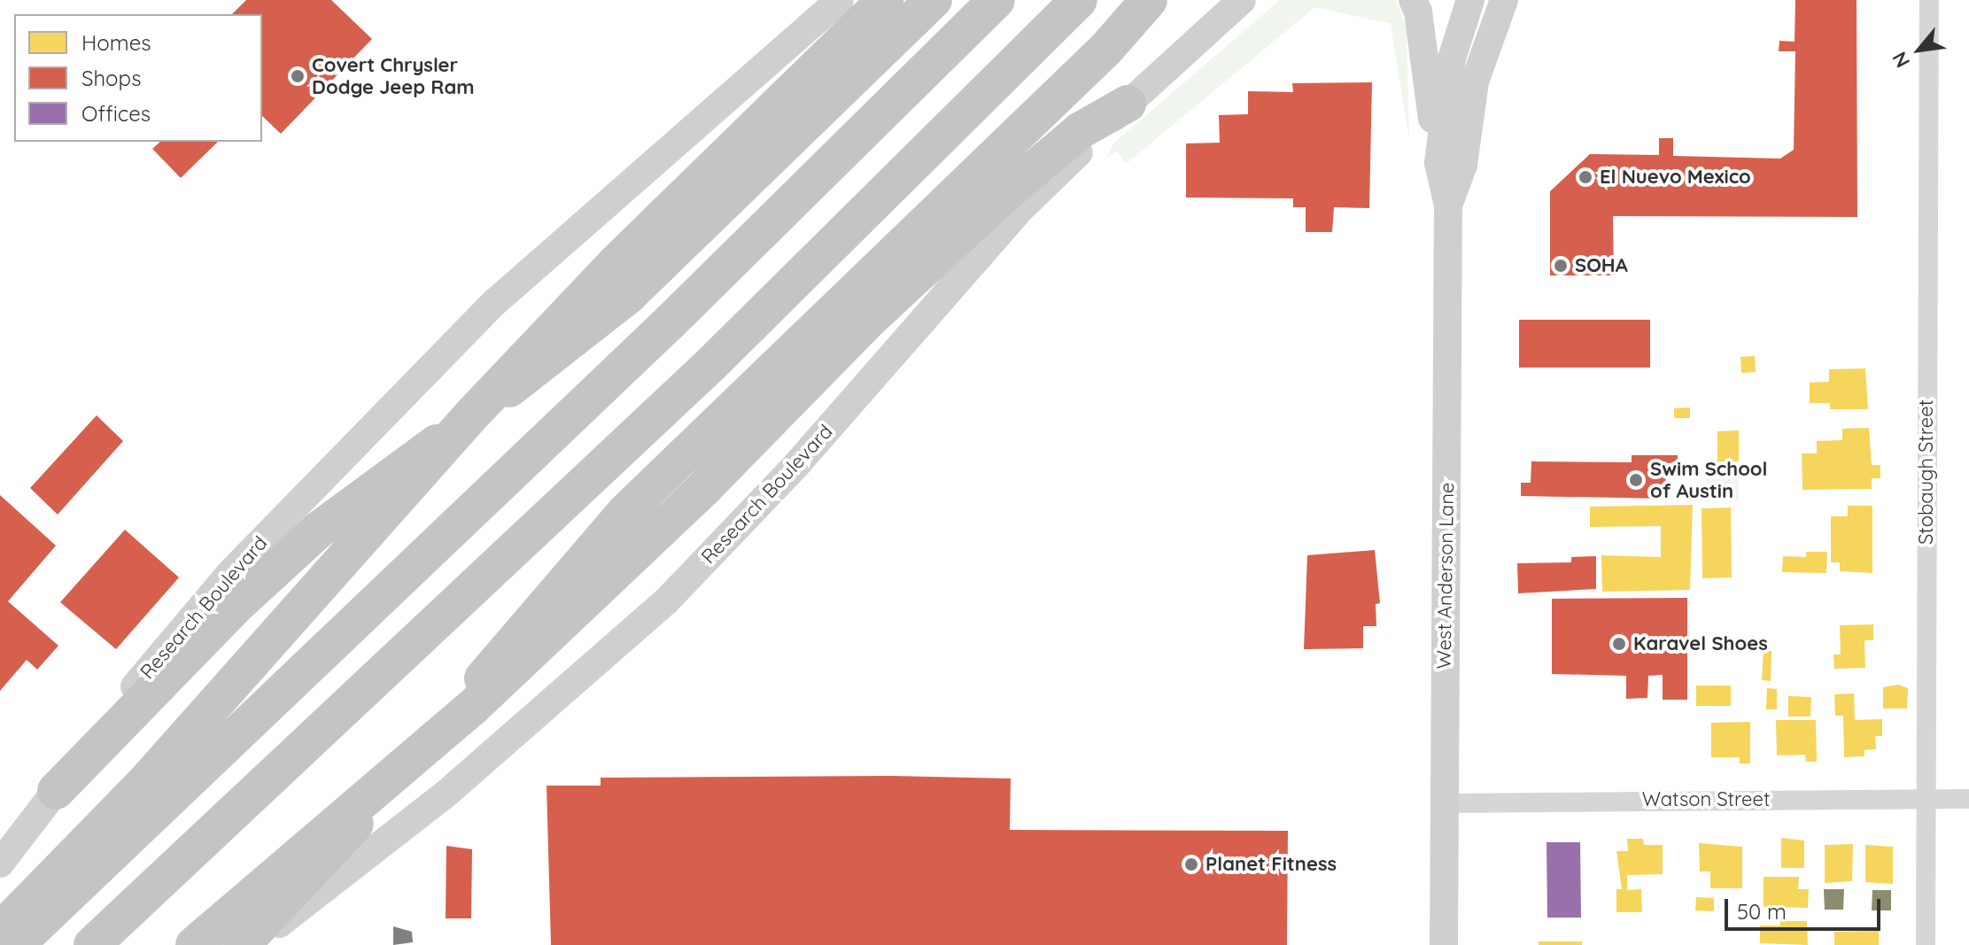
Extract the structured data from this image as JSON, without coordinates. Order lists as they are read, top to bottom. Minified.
{"streets":{"main road":["Research Boulevard","West Anderson Lane"],"street":["Stobaugh Street","Watson Street"]},"crossings":[["Stobaugh Street","Watson Street"],["West Anderson Lane","Watson Street"]],"places":["Covert Chrysler Dodge Jeep Ram","El Nuevo Mexico","SOHA","Swim School of Austin","Karavel Shoes","Planet Fitness"],"legend":["Homes","Shops","Offices"],"scale_bar":"50 m","north":"bottom left"}
